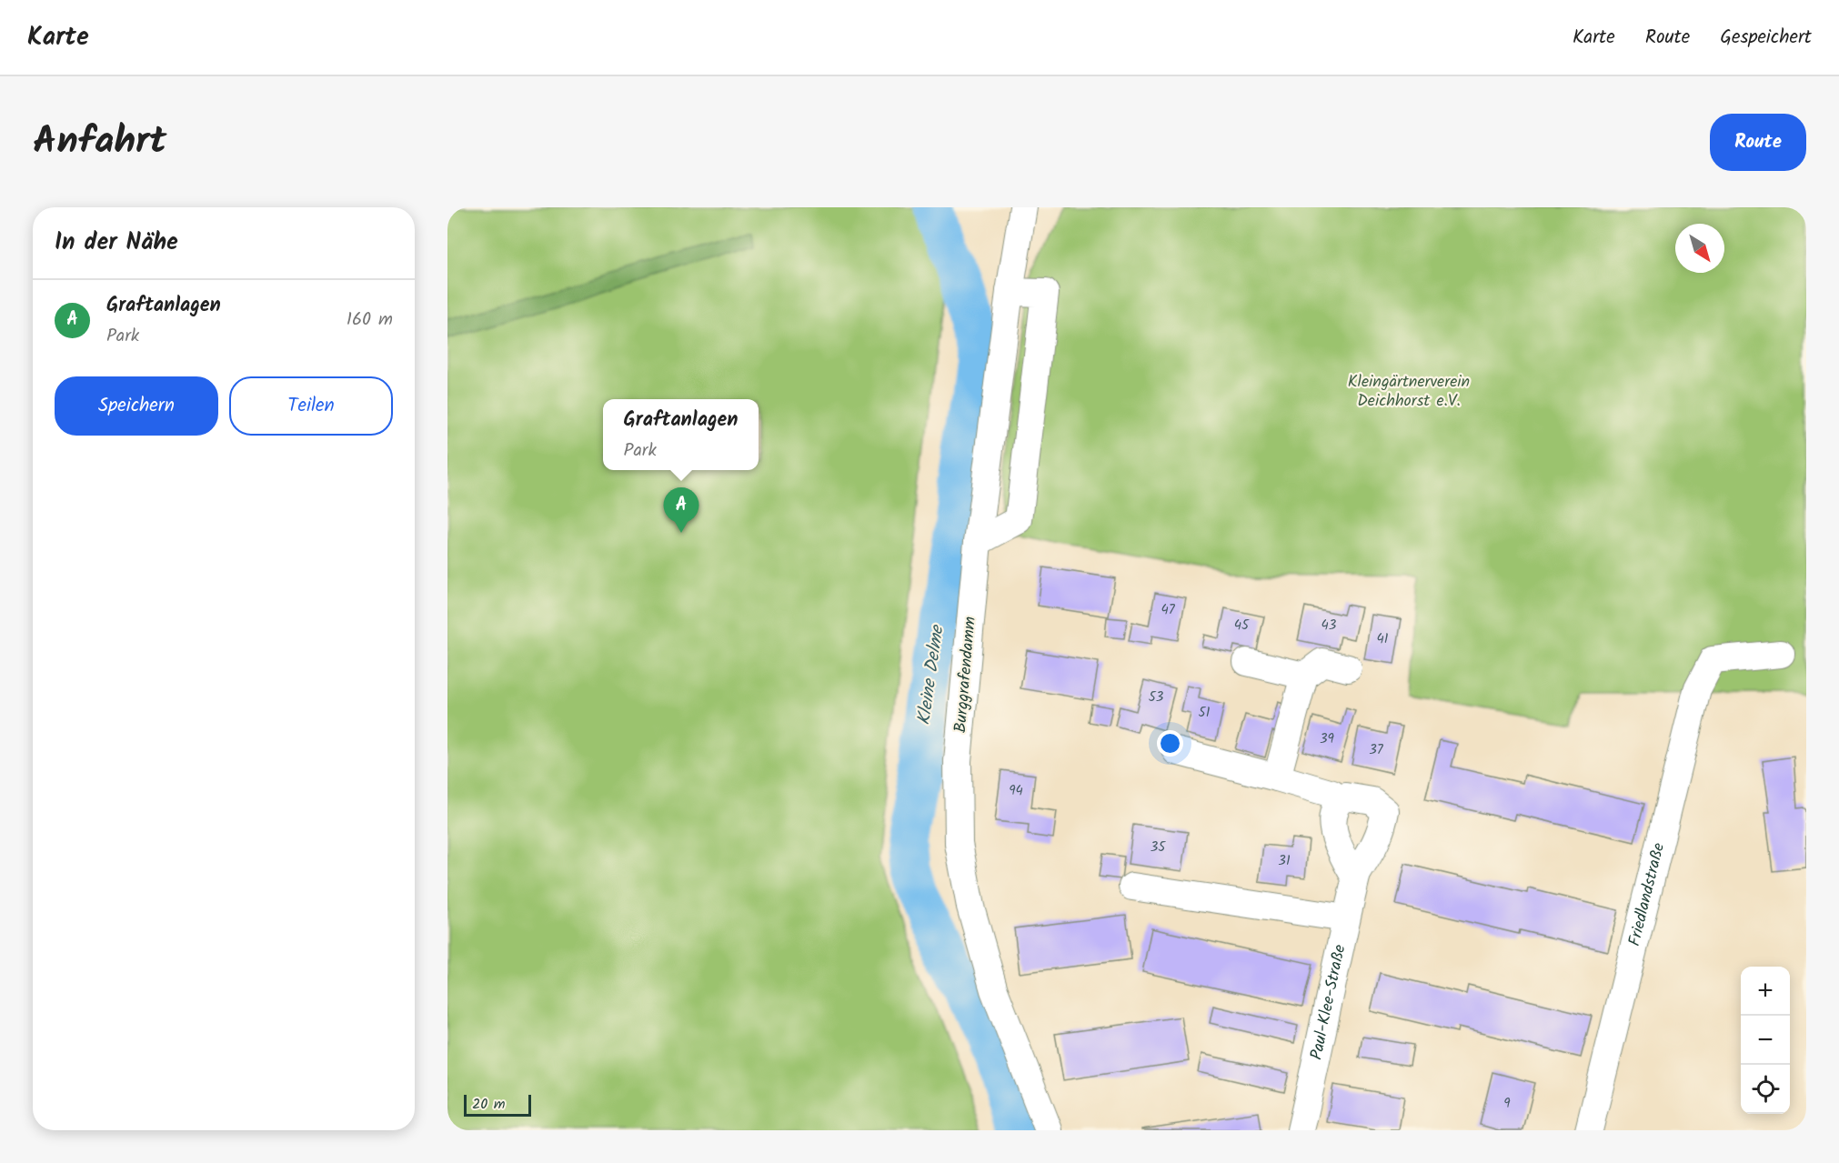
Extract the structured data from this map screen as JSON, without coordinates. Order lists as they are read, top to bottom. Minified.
{"streets":{"street":["Burggrafendamm","Friedlandstraße","Paul-Klee-Straße"]},"water":["Kleine Delme"],"parks":["Kleingärtnerverein Deichhorst e.V."],"house_numbers":["47","45","43","41","53","51","39","37","94","35","31","9"],"scale_bar":"20 m","north":"bottom right","page":{"header":"Karte","nav":["Karte","Route","Gespeichert"],"title":"Anfahrt","buttons":["Route",["Speichern","Teilen"]],"heading":"In der Nähe","list":[{"mark":"A","name":"Graftanlagen","note":"Park","value":"160 m"}],"popup":["Graftanlagen","Park"],"pins":"A","map_buttons":["+","−"],"scale":"20 m"}}
